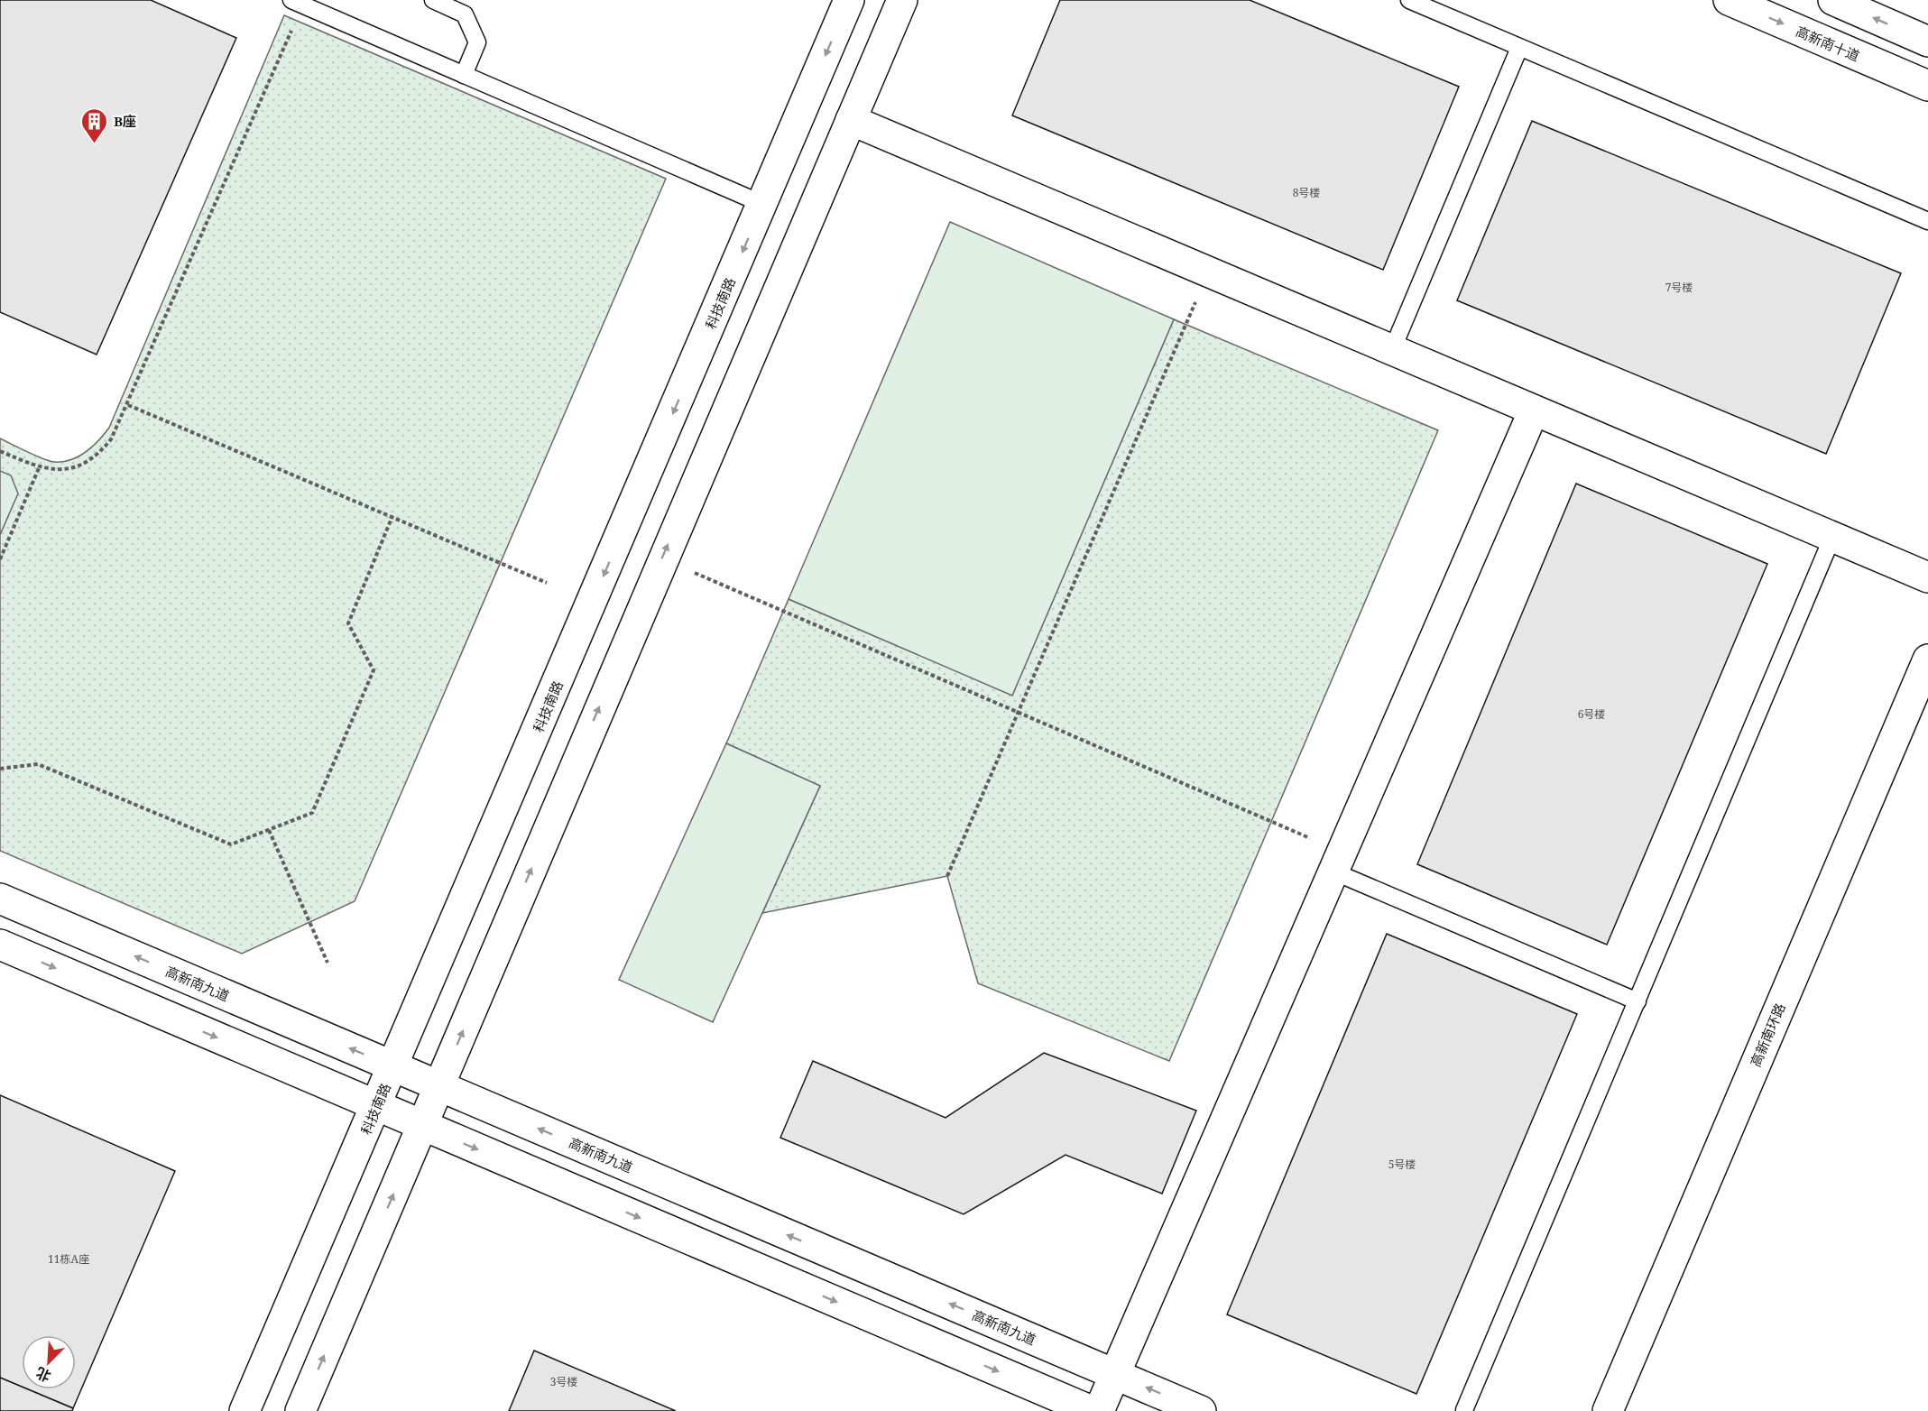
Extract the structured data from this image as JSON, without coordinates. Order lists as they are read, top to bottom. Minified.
{"streets":{"street":["高新南十道","科技南路","高新南九道","高新南环路"]},"crossings":[["科技南路","高新南九道"]],"places":{"building":["B座"]},"house_numbers":["8号楼","7号楼","6号楼","5号楼","11栋A座","3号楼"],"north":"bottom left"}
